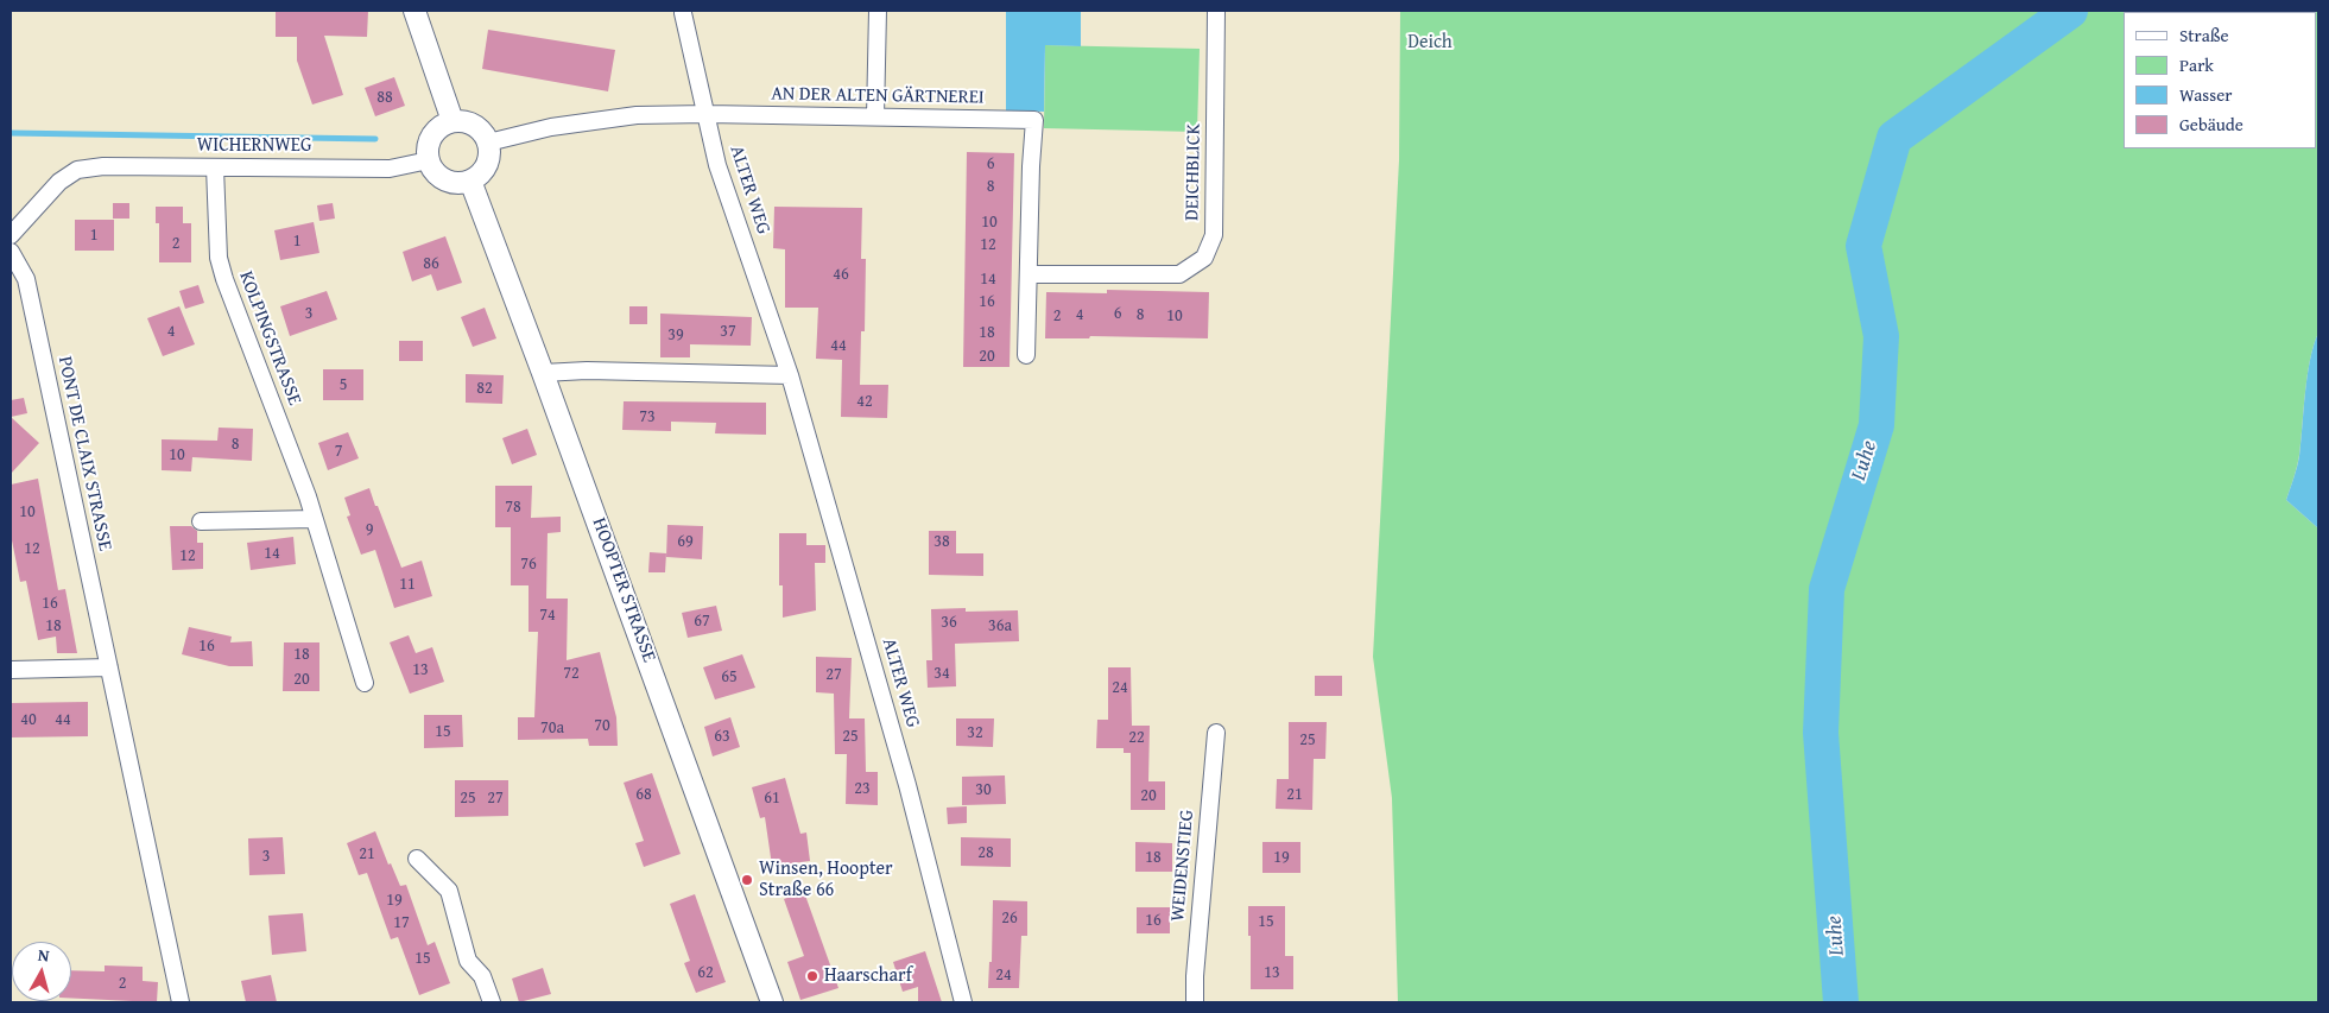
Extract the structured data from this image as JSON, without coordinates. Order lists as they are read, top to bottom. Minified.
{"streets":{"street":["AN DER ALTEN GÄRTNEREI","WICHERNWEG","DEICHBLICK","ALTER WEG","KOLPINGSTRASSE","PONT DE CLAIX STRASSE","HOOPTER STRASSE","WEIDENSTIEG"]},"crossings":[["AN DER ALTEN GÄRTNEREI","WICHERNWEG"],["AN DER ALTEN GÄRTNEREI","DEICHBLICK"],["AN DER ALTEN GÄRTNEREI","ALTER WEG"],["AN DER ALTEN GÄRTNEREI","HOOPTER STRASSE"],["WICHERNWEG","KOLPINGSTRASSE"],["WICHERNWEG","HOOPTER STRASSE"]],"water":["Luhe"],"parks":["Deich"],"places":["Winsen, Hoopter Straße 66","Haarscharf"],"house_numbers":["88","6","8","10","1","1","2","12","86","46","14","16","3","6","4","8","2","10","4","37","18","39","44","20","5","82","42","73","8","7","10","78","10","9","69","38","12","14","12","76","11","16","74","67","36","18","36a","16","18","13","72","34","27","65","20","24","40","44","70","70a","15","32","63","25","22","25","23","30","68","21","20","25","27","61","28","21","3","18","19","19","26","16","15","17","15","62","13","24","2"],"legend":["Straße","Park","Wasser","Gebäude"],"north":"top"}
